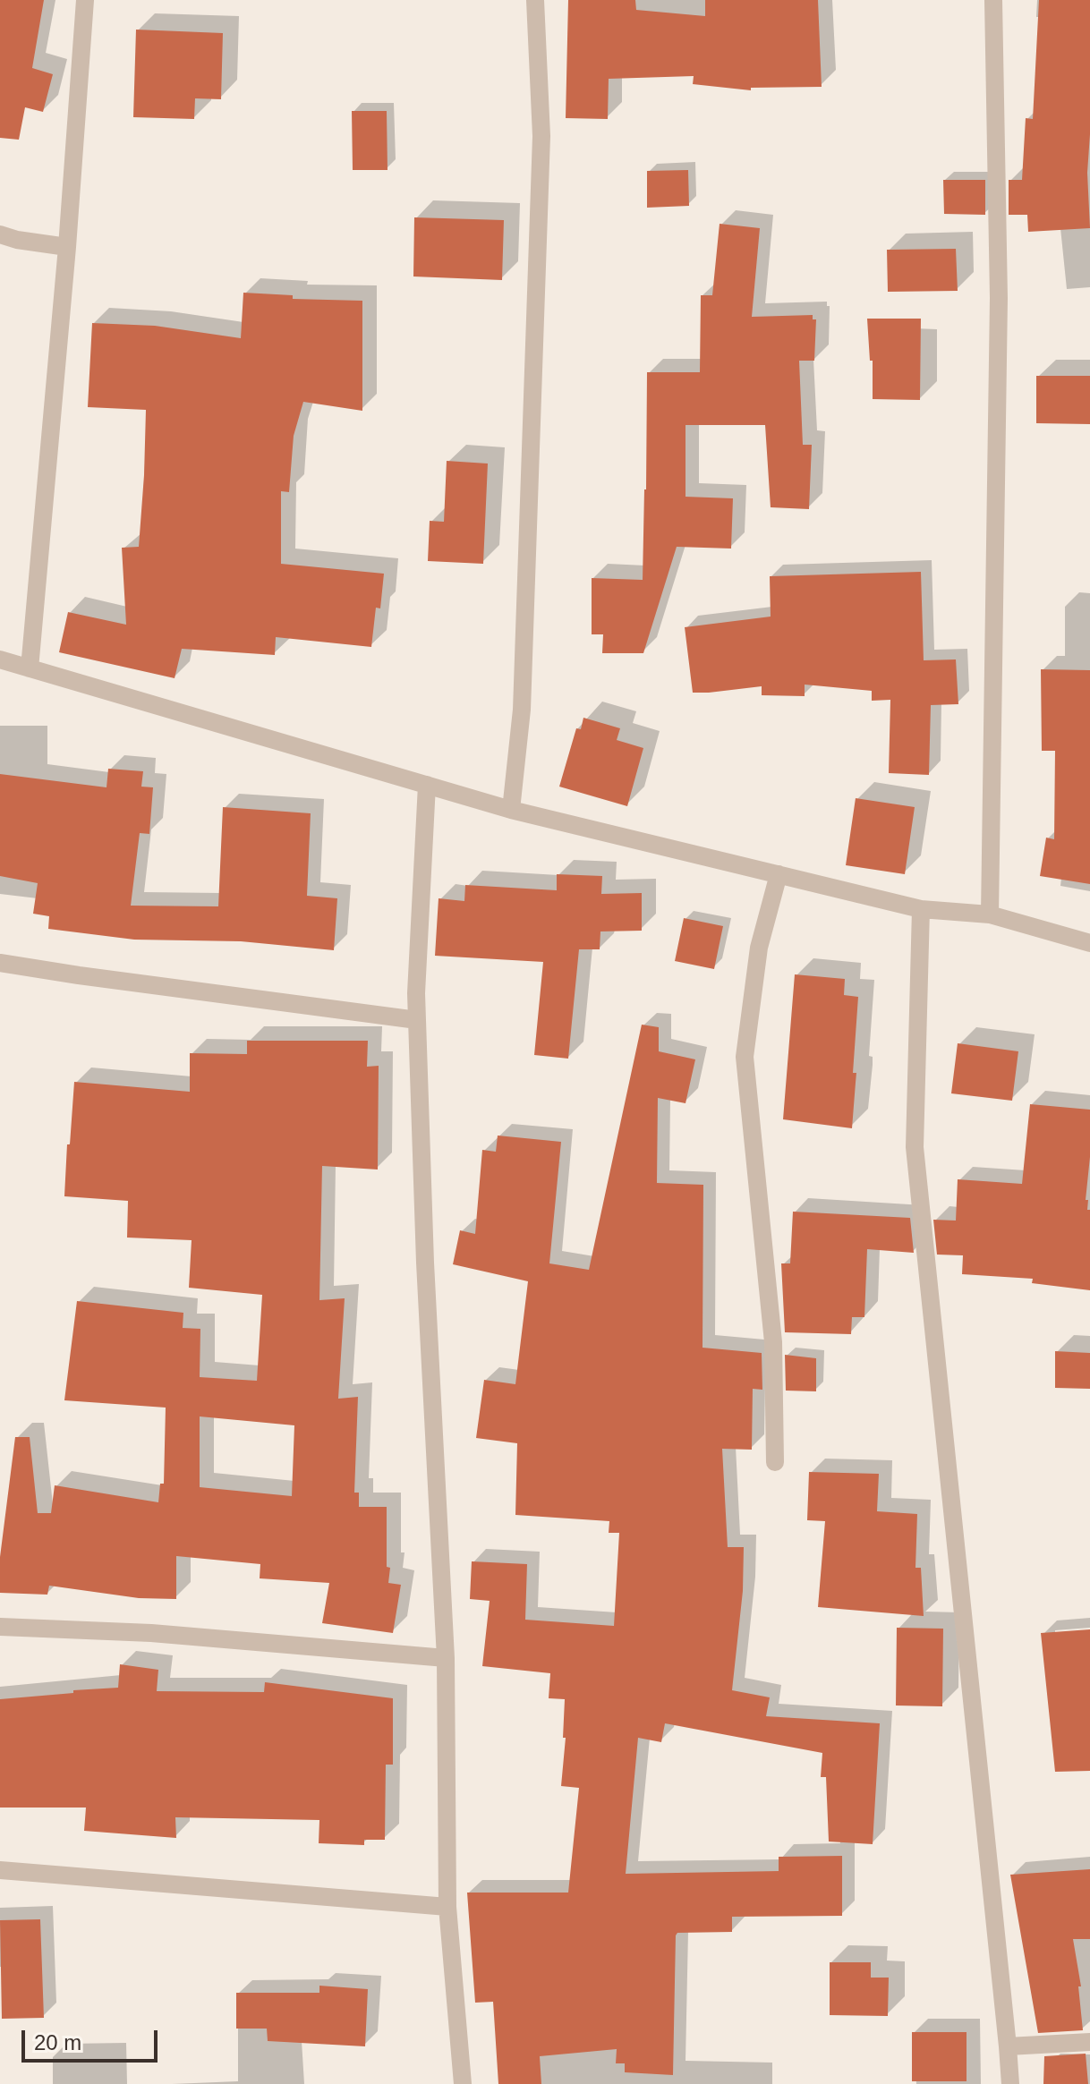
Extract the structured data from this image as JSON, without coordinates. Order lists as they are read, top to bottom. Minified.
{"scale_bar":"20 m"}
